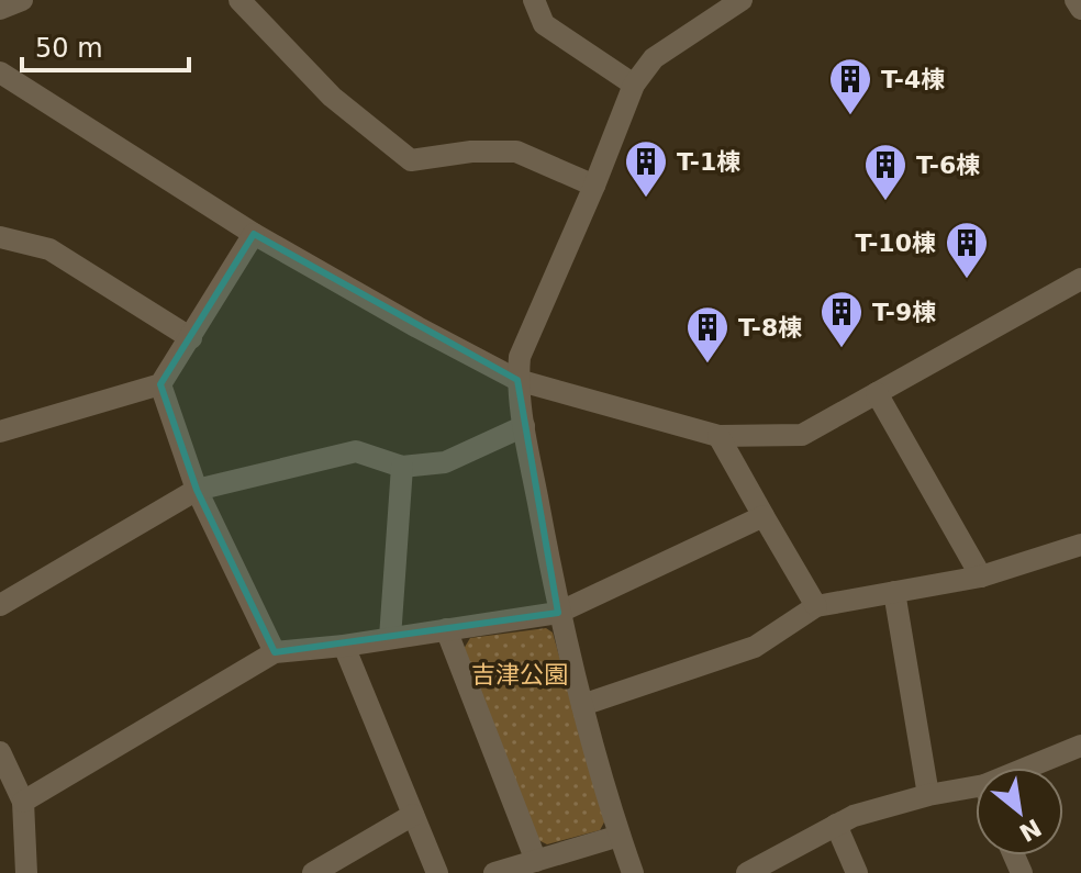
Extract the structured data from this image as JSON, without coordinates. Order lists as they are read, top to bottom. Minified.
{"parks":["吉津公園"],"places":{"building":["T-4棟","T-1棟","T-6棟","T-10棟","T-9棟","T-8棟"]},"scale_bar":"50 m","north":"bottom right"}
